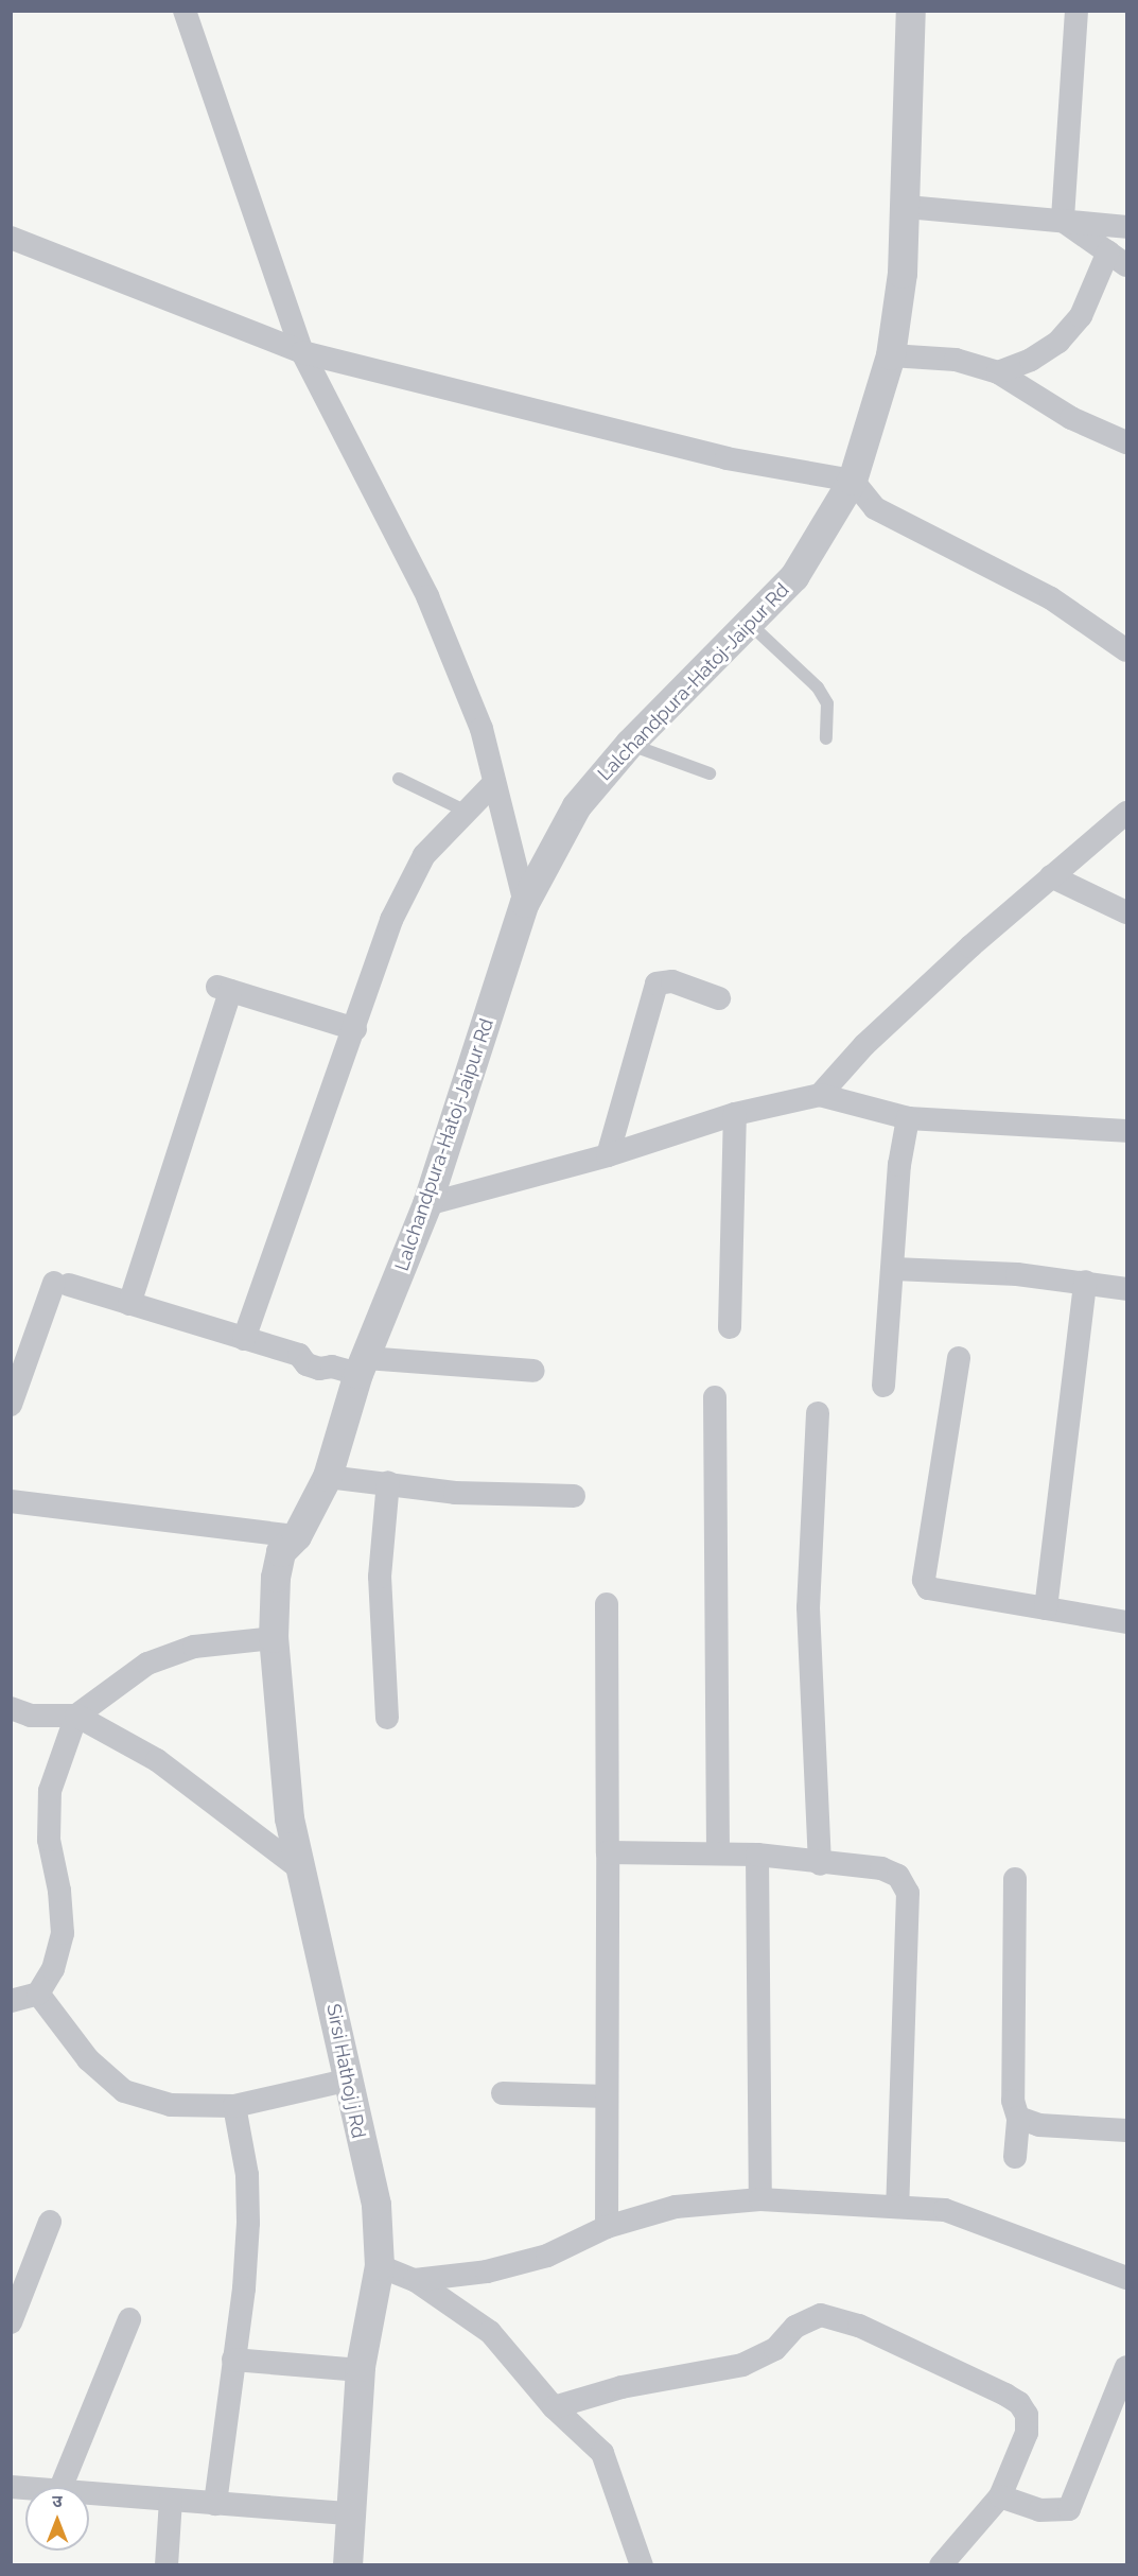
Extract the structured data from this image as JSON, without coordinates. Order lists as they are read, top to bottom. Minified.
{"streets":{"street":["Lalchandpura-Hatoj-Jaipur Rd","Sirsi Hathoj j Rd"]},"crossings":[["Lalchandpura-Hatoj-Jaipur Rd","Sirsi Hathoj j Rd"]],"north":"top"}
